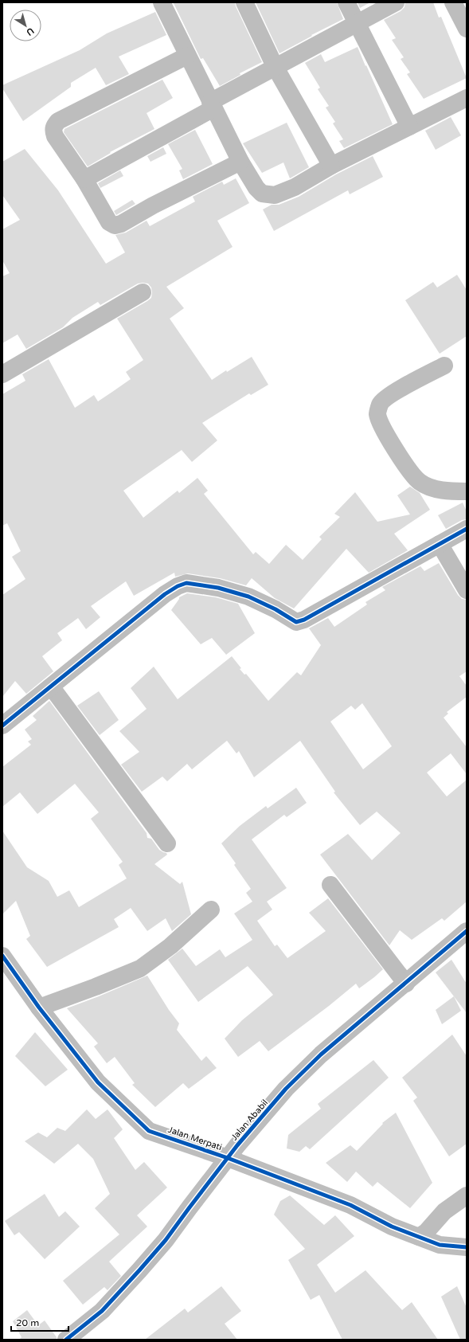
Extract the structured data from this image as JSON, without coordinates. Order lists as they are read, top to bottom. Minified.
{"streets":{"street":["Jalan Ababil","Jalan Merpati"]},"crossings":[["Jalan Ababil","Jalan Merpati"]],"scale_bar":"20 m","north":"bottom right"}
